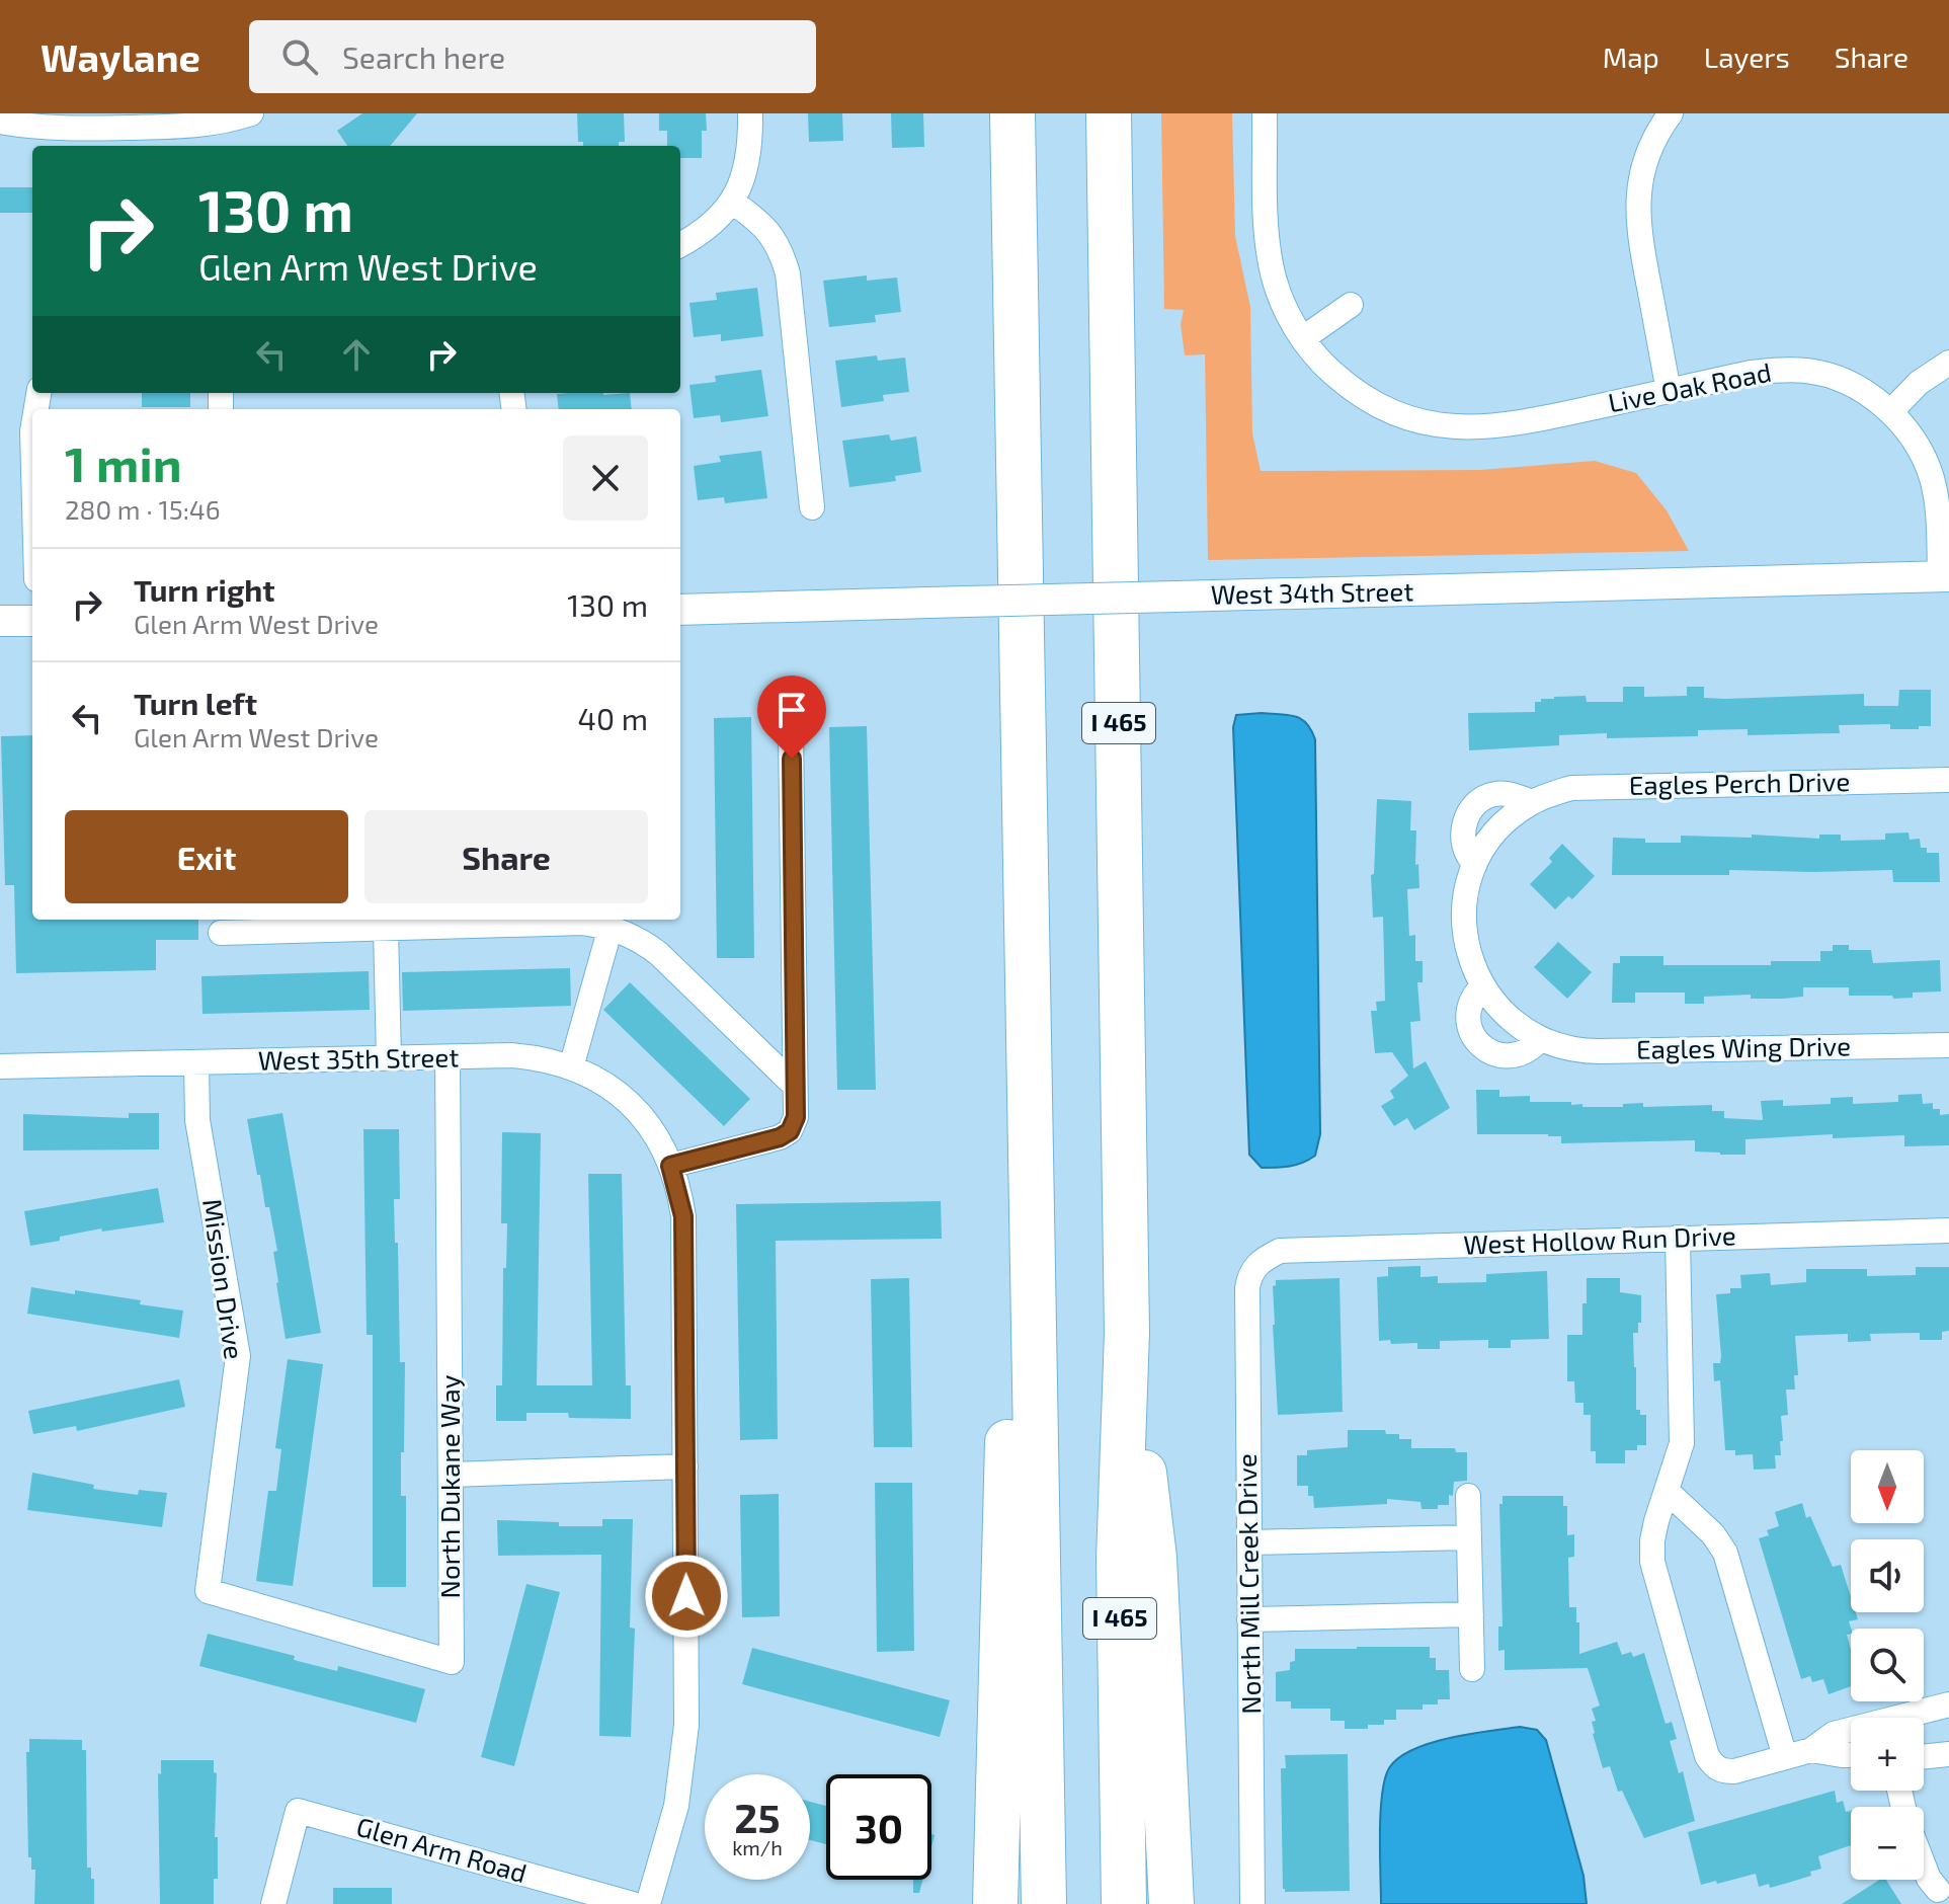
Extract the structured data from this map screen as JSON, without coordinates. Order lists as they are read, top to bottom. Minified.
{"streets":{"highway":["I 465"],"street":["Live Oak Road","West 34th Street","Eagles Perch Drive","Eagles Wing Drive","West 35th Street","West Hollow Run Drive","Mission Drive","North Dukane Way","North Mill Creek Drive","Glen Arm Road"]},"crossings":[["Live Oak Road","West 34th Street"],["Eagles Perch Drive","Eagles Wing Drive"],["West 35th Street","Mission Drive"],["West 35th Street","North Dukane Way"],["West Hollow Run Drive","North Mill Creek Drive"],["Mission Drive","North Dukane Way"]],"north":"bottom","page":{"header":"Waylane","search":"Search here","nav":["Map","Layers","Share"],"turn":["130 m","Glen Arm West Drive"],"heading":["1 min","280 m · 15:46"],"list":[{"name":"Turn right","note":"Glen Arm West Drive","value":"130 m"},{"name":"Turn left","note":"Glen Arm West Drive","value":"40 m"}],"buttons":["Exit","Share"],"map_buttons":["+","−"],"speed":"25 km/h","limit":"30"}}
